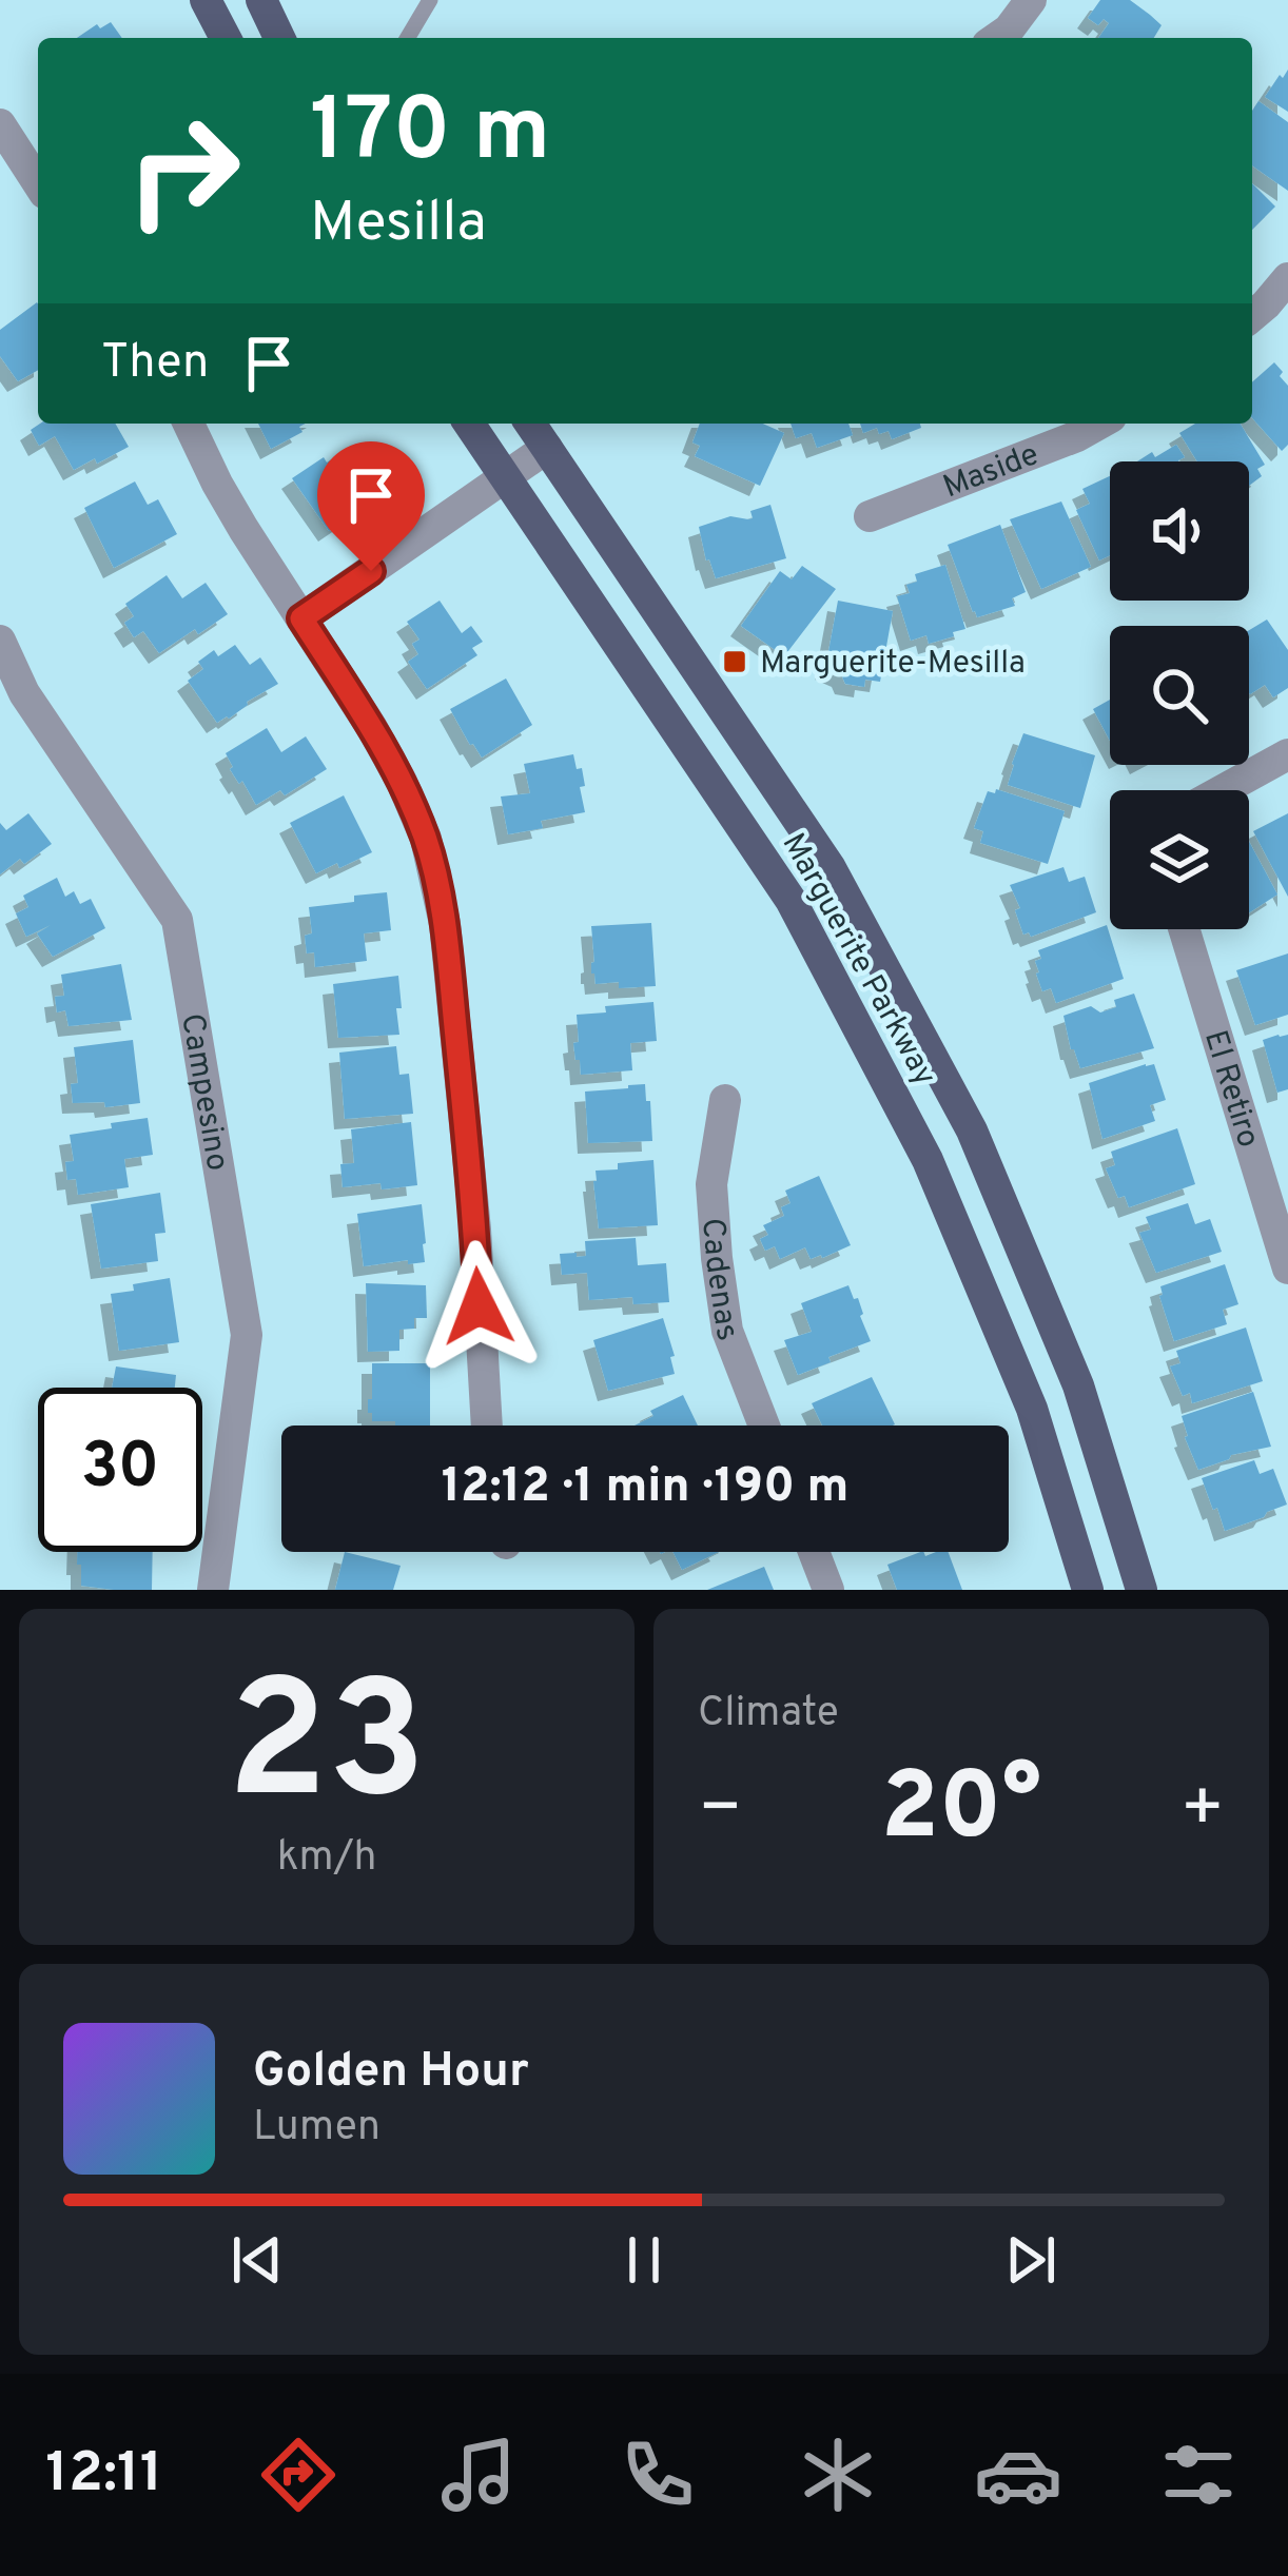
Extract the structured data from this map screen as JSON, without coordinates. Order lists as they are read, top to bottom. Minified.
{"streets":{"main road":["Marguerite Parkway"],"street":["Maside","El Retiro","Campesino","Cadenas"]},"places":{"transit":["Marguerite-Mesilla"]},"page":{"turn":["170 m","Mesilla"],"then":"Then","limit":"30","trip":"12:12 · 1 min · 190 m","tile":[["23","km/h"],"Climate"],"heat":["−","20°","+"],"song":["Golden Hour","Lumen"],"tabs":"12:11"}}
